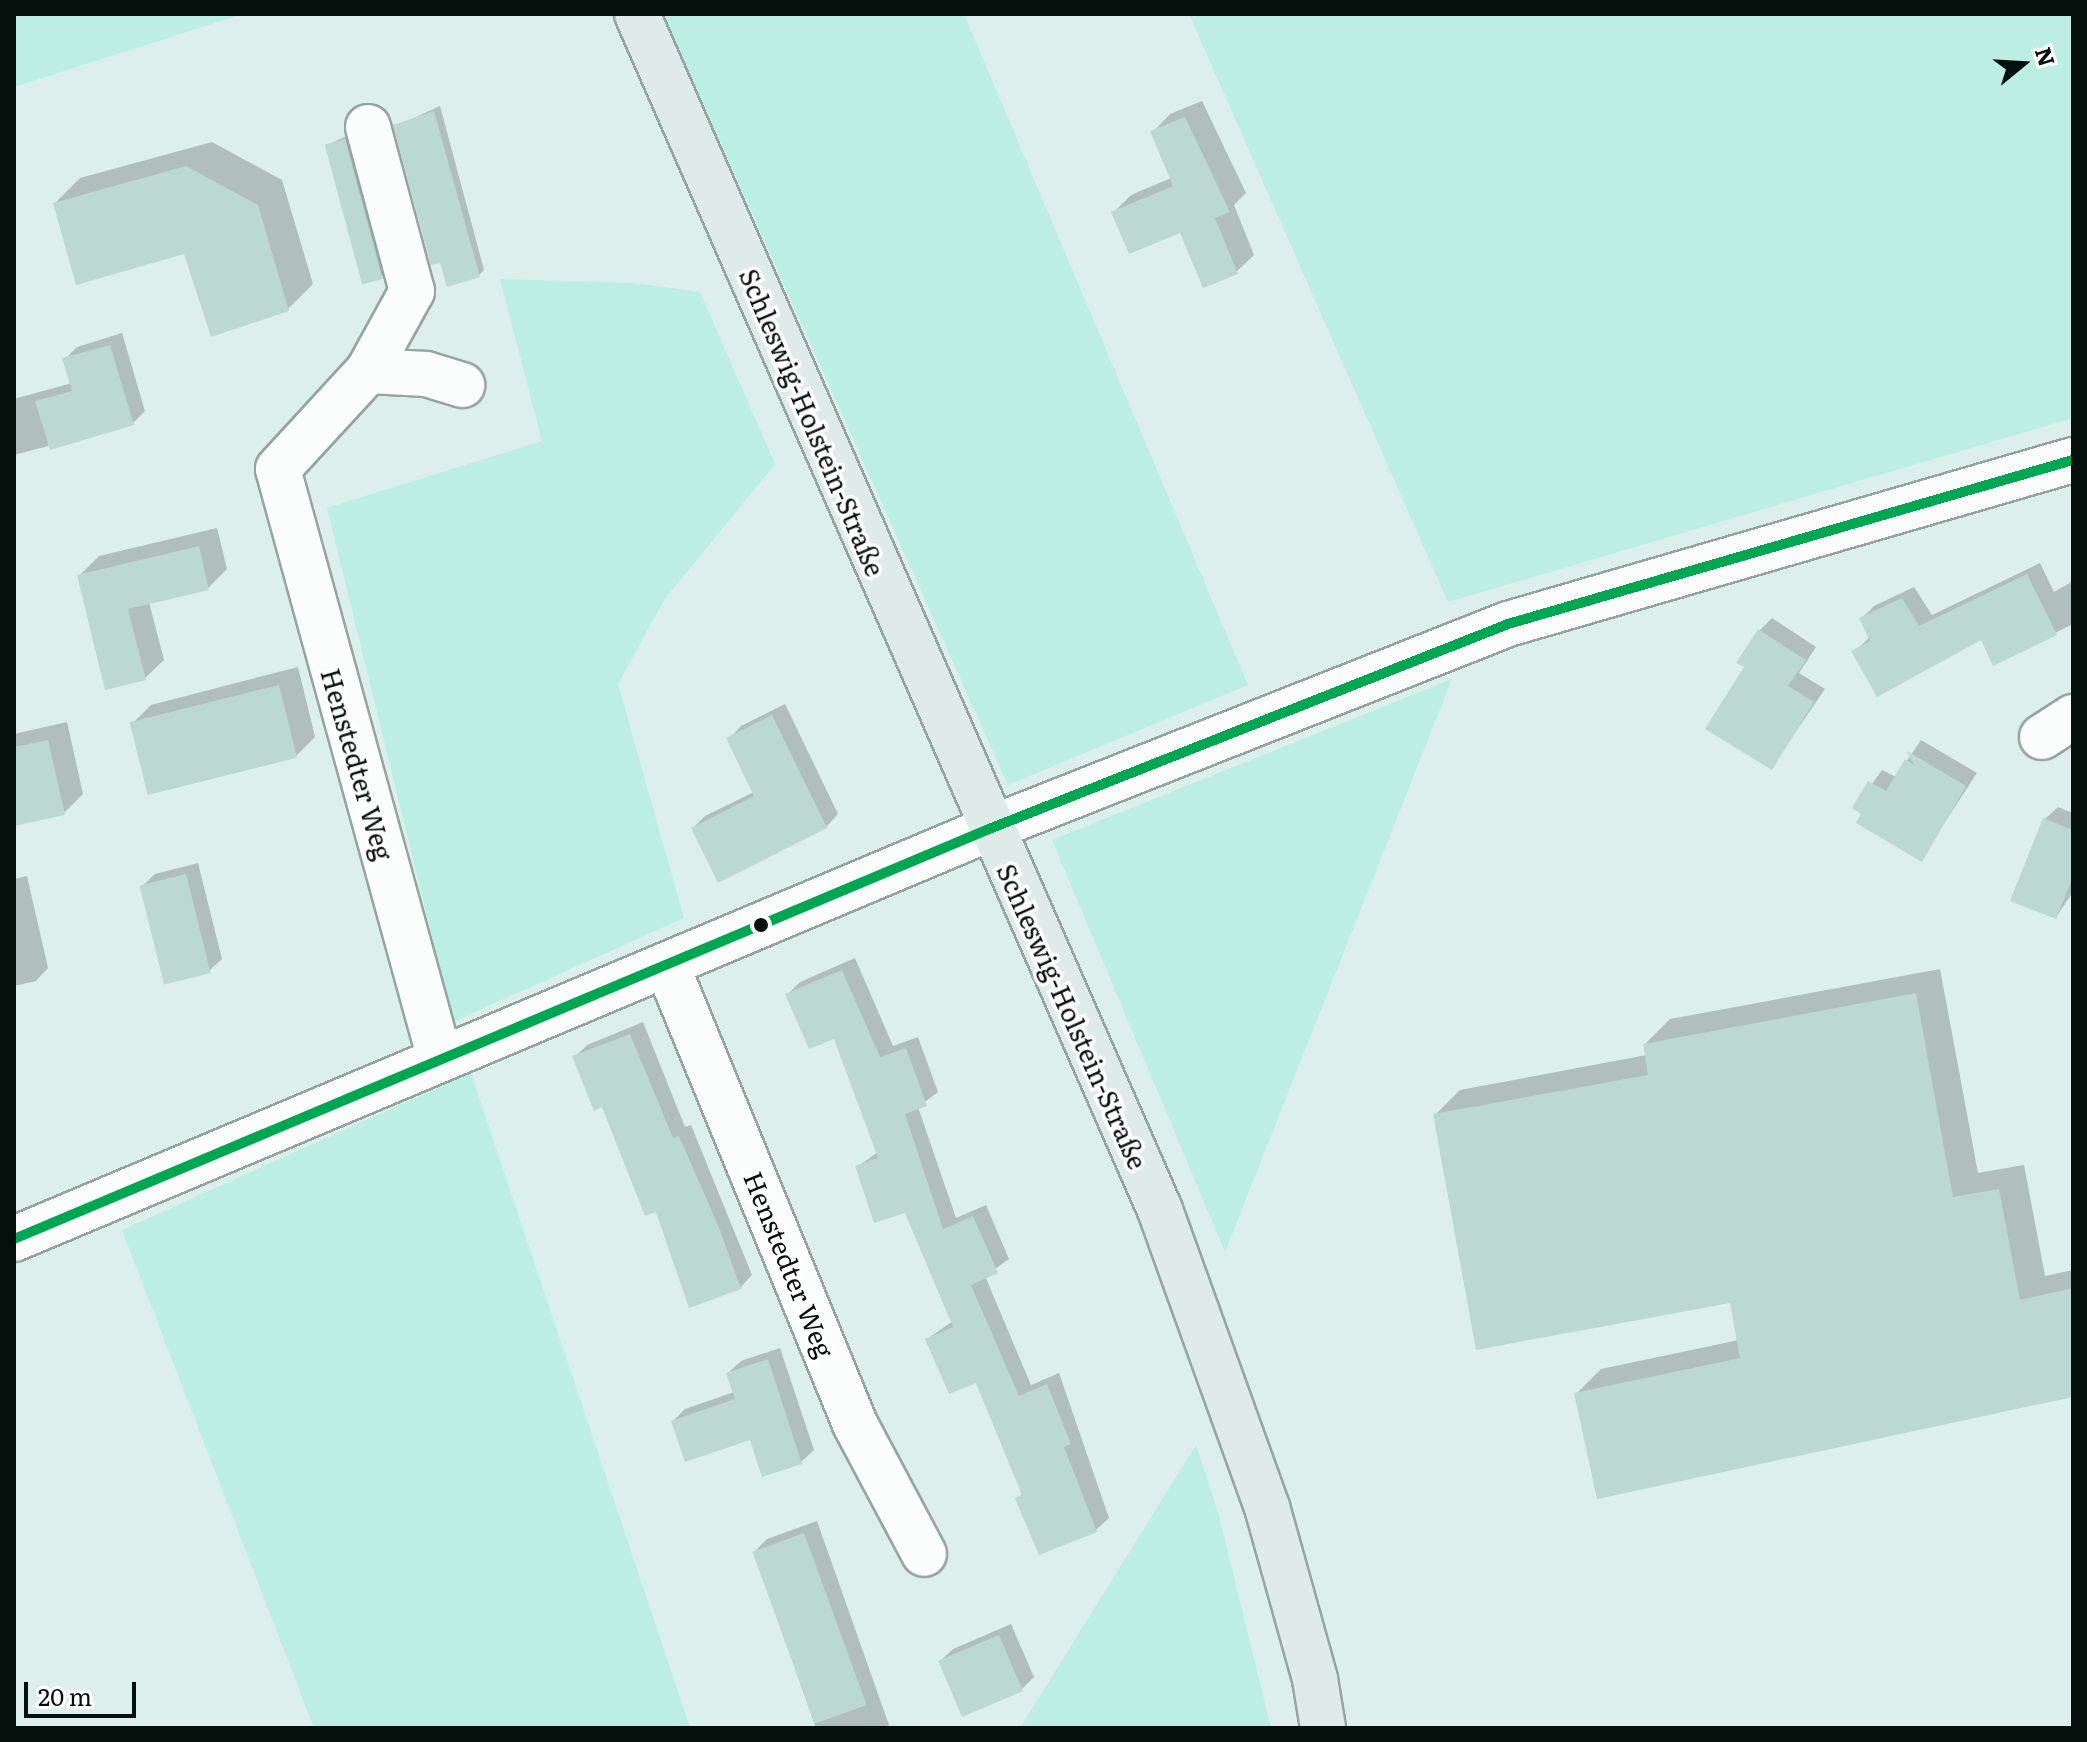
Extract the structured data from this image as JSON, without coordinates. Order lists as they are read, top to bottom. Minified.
{"streets":{"main road":["Schleswig-Holstein-Straße"],"street":["Henstedter Weg"]},"scale_bar":"20 m","north":"right"}
